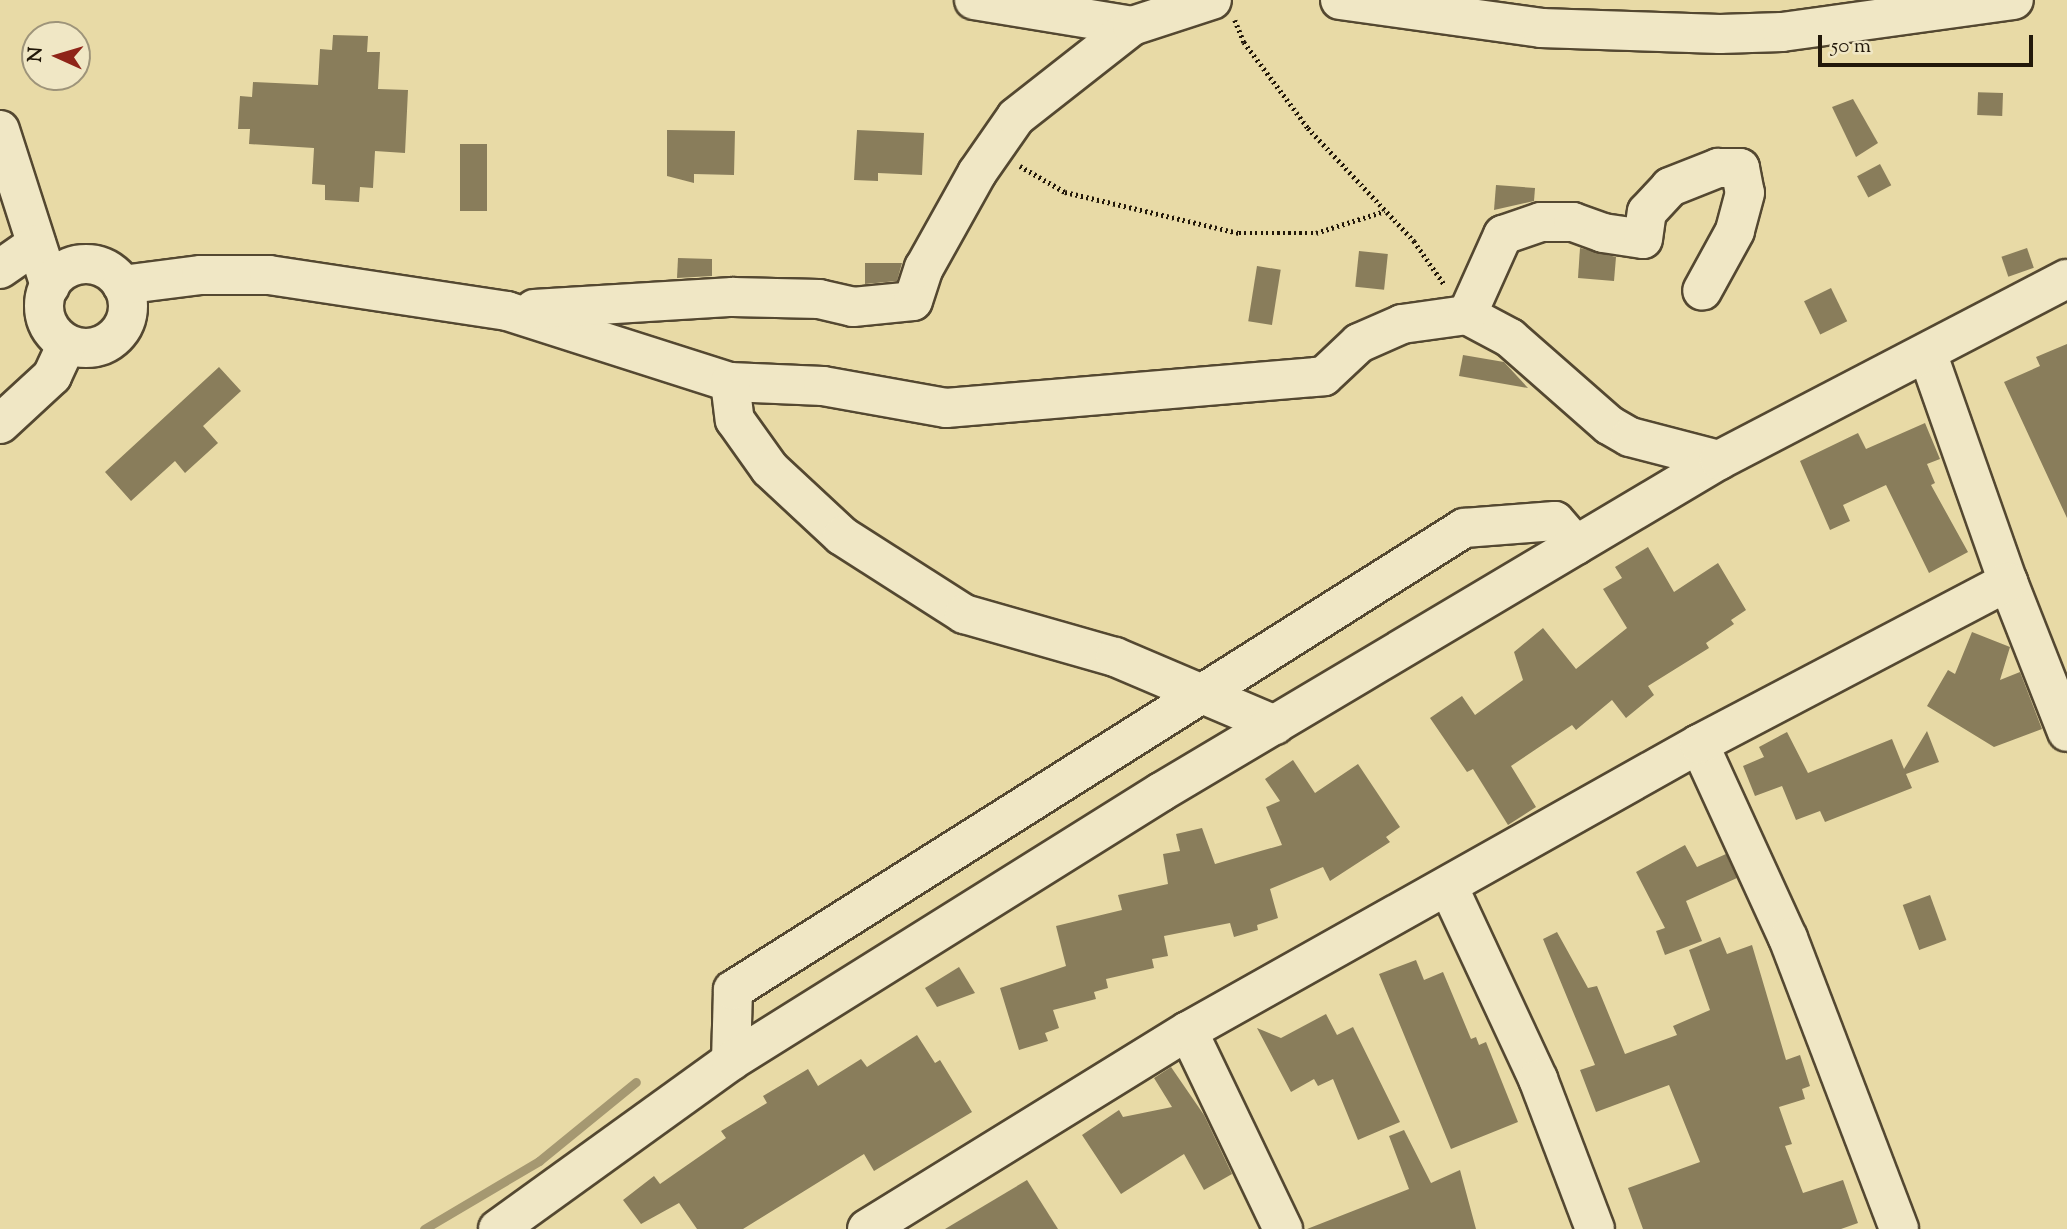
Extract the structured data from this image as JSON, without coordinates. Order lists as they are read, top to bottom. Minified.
{"scale_bar":"50 m","north":"left"}
